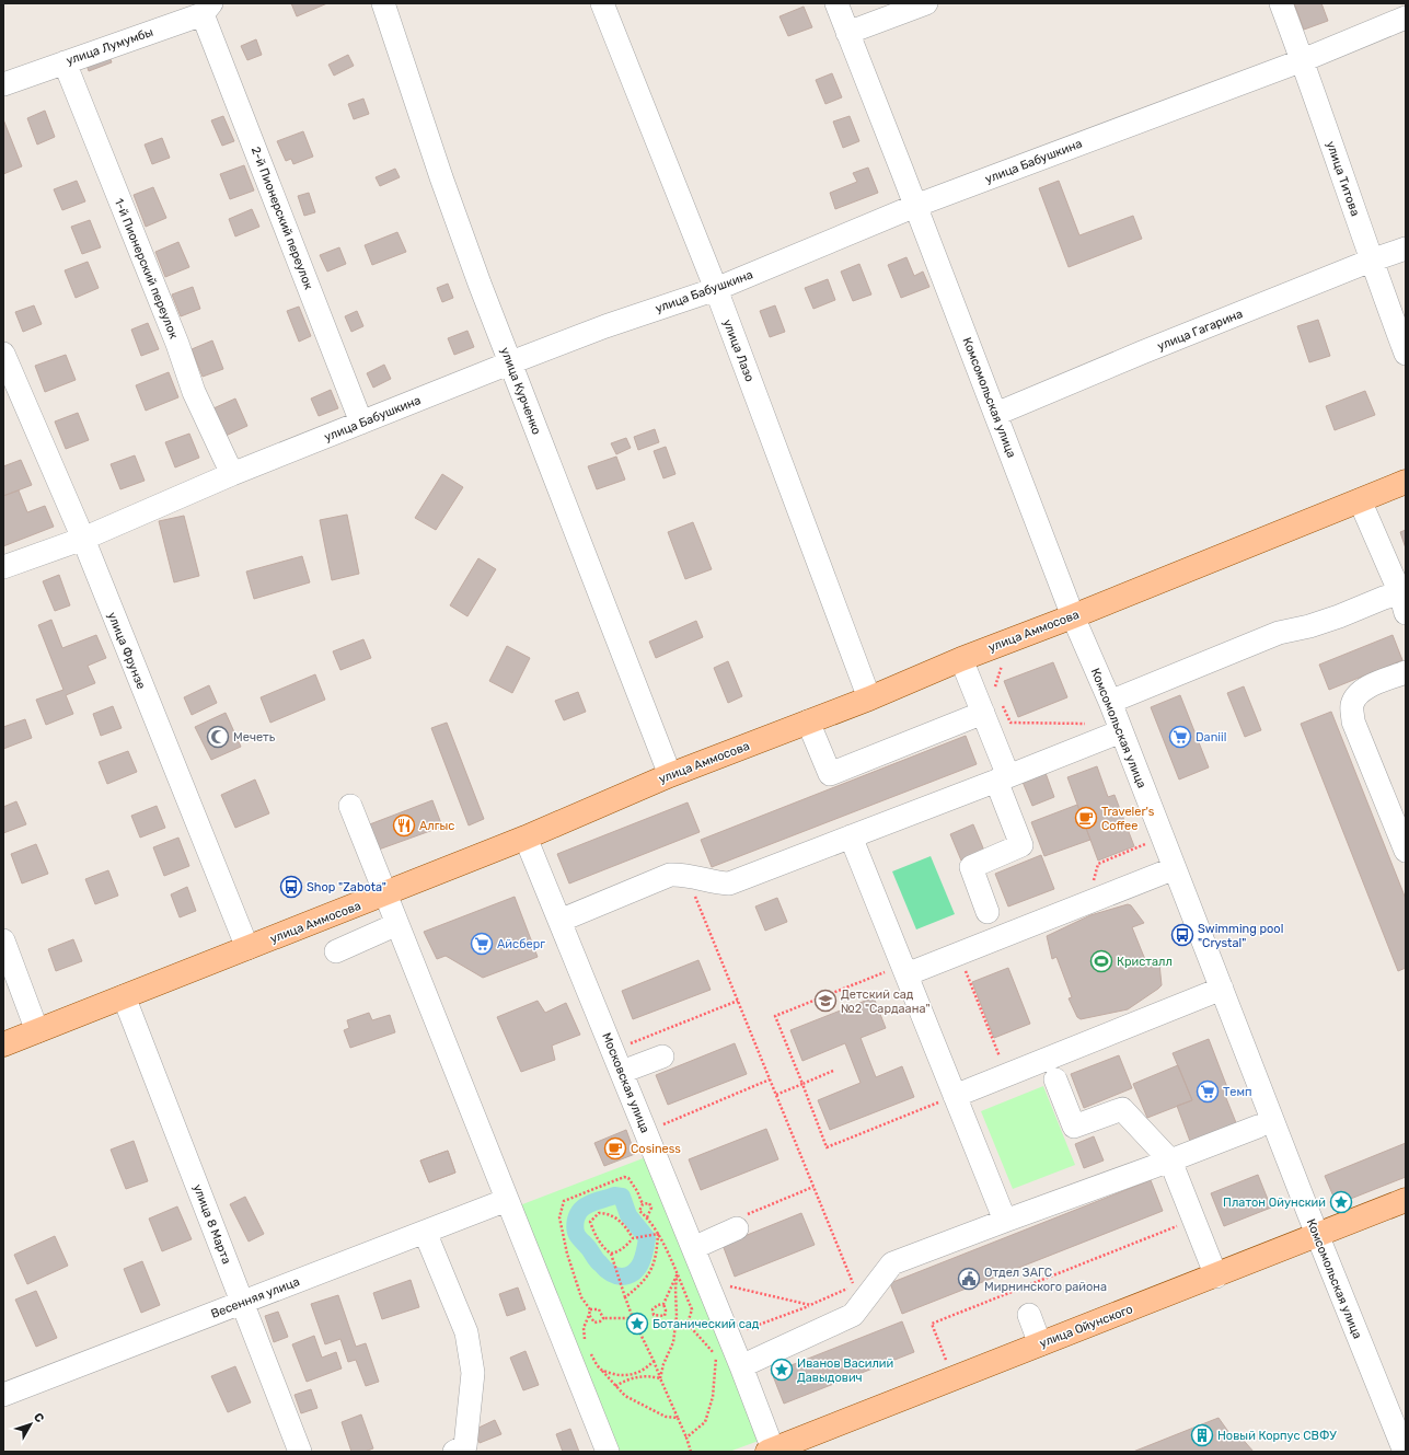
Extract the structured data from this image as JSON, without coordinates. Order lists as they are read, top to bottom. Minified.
{"streets":{"main road":["улица Аммосова","улица Ойунского"],"street":["улица Лумумбы","улица Бабушкина","улица Титова","2-й Пионерский переулок","1-й Пионерский переулок","улица Гагарина","улица Лазо","улица Курченко","Комсомольская улица","улица Фрунзе","Московская улица","улица 8 Марта","Весенняя улица"]},"crossings":[["улица Лумумбы","2-й Пионерский переулок"],["улица Лумумбы","1-й Пионерский переулок"],["улица Бабушкина","улица Титова"],["улица Бабушкина","2-й Пионерский переулок"],["улица Бабушкина","1-й Пионерский переулок"],["улица Бабушкина","улица Лазо"],["улица Бабушкина","улица Курченко"],["улица Бабушкина","Комсомольская улица"],["улица Бабушкина","улица Фрунзе"],["улица Титова","улица Гагарина"],["улица Гагарина","Комсомольская улица"],["улица Лазо","улица Аммосова"],["улица Курченко","улица Аммосова"],["Комсомольская улица","улица Аммосова"],["Комсомольская улица","улица Ойунского"],["улица Аммосова","улица Фрунзе"],["улица Аммосова","Московская улица"],["улица Аммосова","улица 8 Марта"],["Московская улица","улица Ойунского"],["улица 8 Марта","Весенняя улица"]],"places":{"mosque":["Мечеть"],"supermarket":["Daniil","Айсберг","Темп"],"cafe":["Traveler's Coffee","Cosiness"],"restaurant":["Алгыс"],"bus stop":["Shop \"Zabota\"","Swimming pool \"Crystal\""],"sports":["Кристалл"],"school or university":["Детский сад №2 \"Сардаана\""],"place":["Платон Ойунский","Ботанический сад","Иванов Василий Давыдович"],"public building":["Отдел ЗАГС Мирнинского района"],"building":["Новый Корпус СВФУ"]},"north":"top right"}
